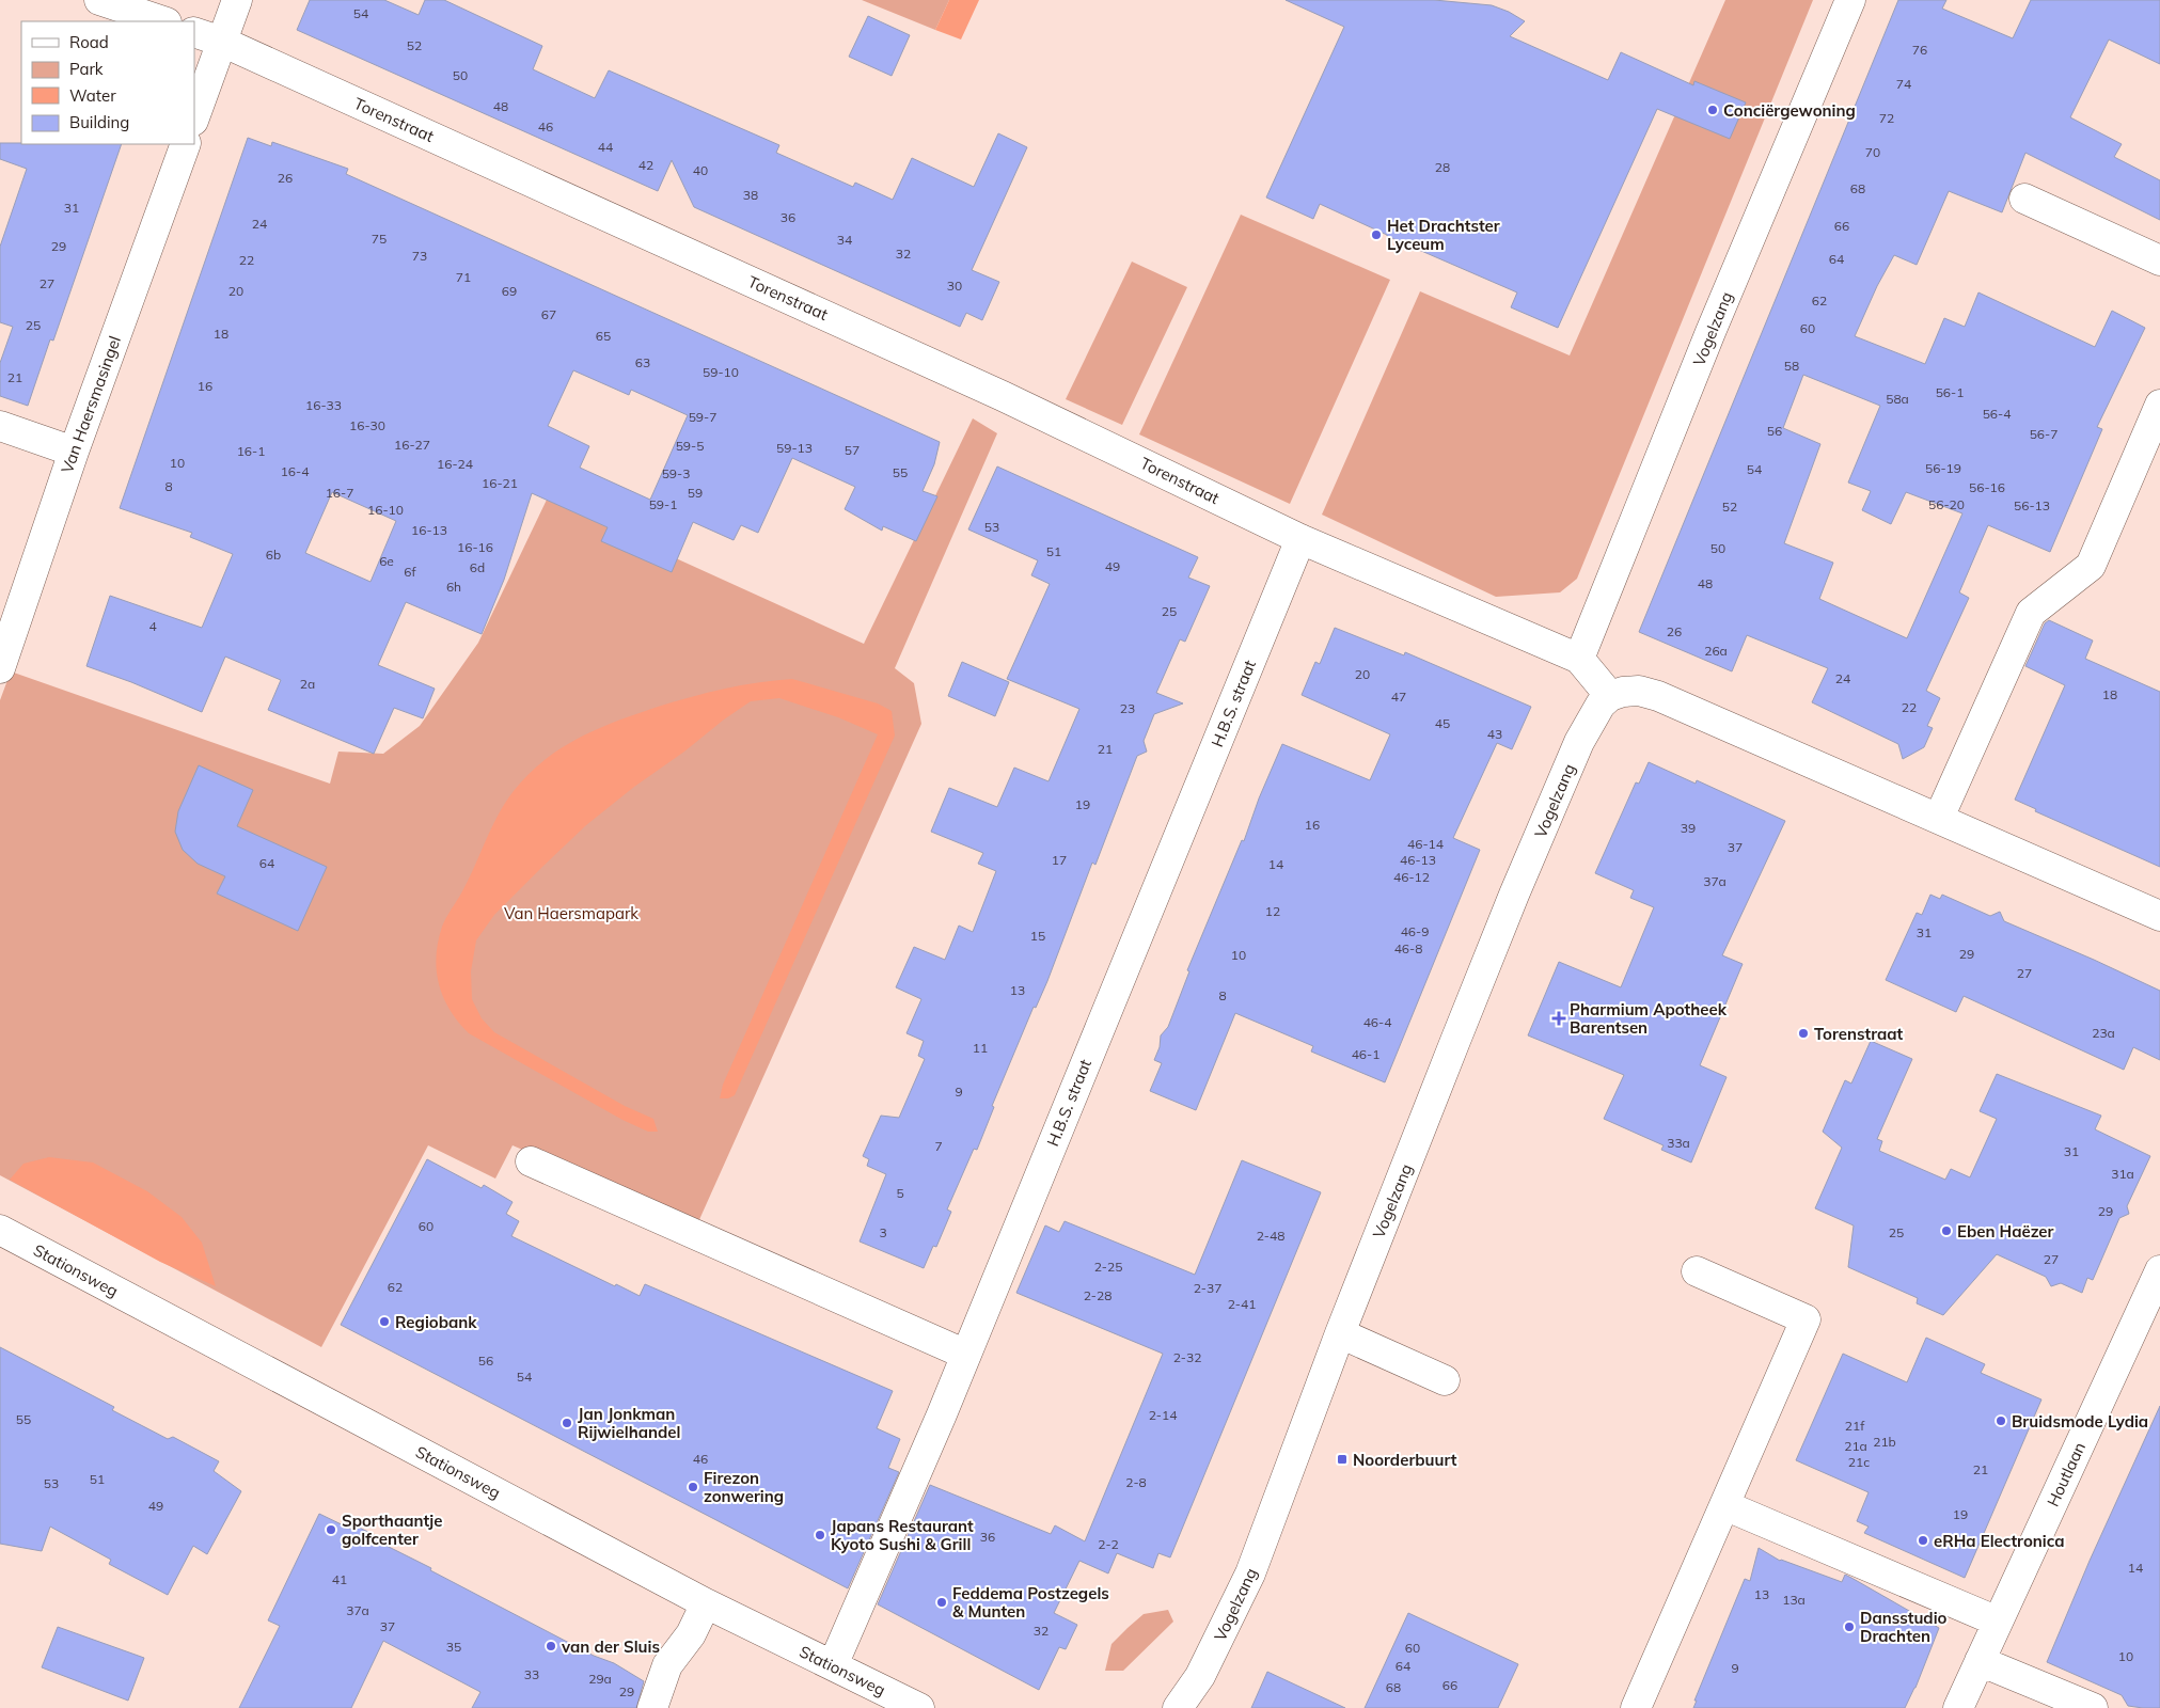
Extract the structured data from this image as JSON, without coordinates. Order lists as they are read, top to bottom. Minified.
{"streets":{"street":["Torenstraat","Vogelzang","Van Haersmasingel","H.B.S. straat","Stationsweg","Houtlaan"]},"crossings":[["Torenstraat","Vogelzang"],["Torenstraat","H.B.S. straat"],["H.B.S. straat","Stationsweg"]],"parks":["Van Haersmapark"],"places":{"other":["Conciërgewoning","Het Drachtster Lyceum","Torenstraat","Eben Haëzer","Regiobank","Bruidsmode Lydia","Jan Jonkman Rijwielhandel","Firezon zonwering","Sporthaantje golfcenter","Japans Restaurant Kyoto Sushi & Grill","eRHa Electronica","Feddema Postzegels & Munten","Dansstudio Drachten","van der Sluis"],"health":["Pharmium Apotheek Barentsen"],"transit":["Noorderbuurt"]},"house_numbers":["54","52","76","50","74","48","72","46","44","70","42","28","40","26","68","38","31","36","24","66","75","34","29","32","73","64","22","71","27","30","20","69","62","67","25","60","18","65","63","58","59-10","21","16","56-1","58a","16-33","56-4","59-7","16-30","56","56-7","16-27","59-5","59-13","57","16-1","10","16-24","56-19","54","16-4","55","59-3","16-21","8","56-16","16-7","59","59-1","56-20","56-13","52","16-10","53","16-13","16-16","50","51","6b","6e","49","6d","6f","48","6h","25","4","26","26a","20","24","2a","18","47","22","23","45","43","21","19","16","39","46-14","37","17","46-13","64","14","46-12","37a","12","46-9","31","15","46-8","29","10","27","13","8","46-4","23a","11","46-1","9","33a","7","31","31a","5","29","60","3","25","2-48","27","2-25","62","2-37","2-28","2-41","2-32","56","54","2-14","55","21f","21b","21a","46","21c","21","51","2-8","53","49","19","36","2-2","14","41","13","13a","37a","37","32","35","60","10","64","9","33","29a","66","68","29"],"legend":["Road","Park","Water","Building"]}
